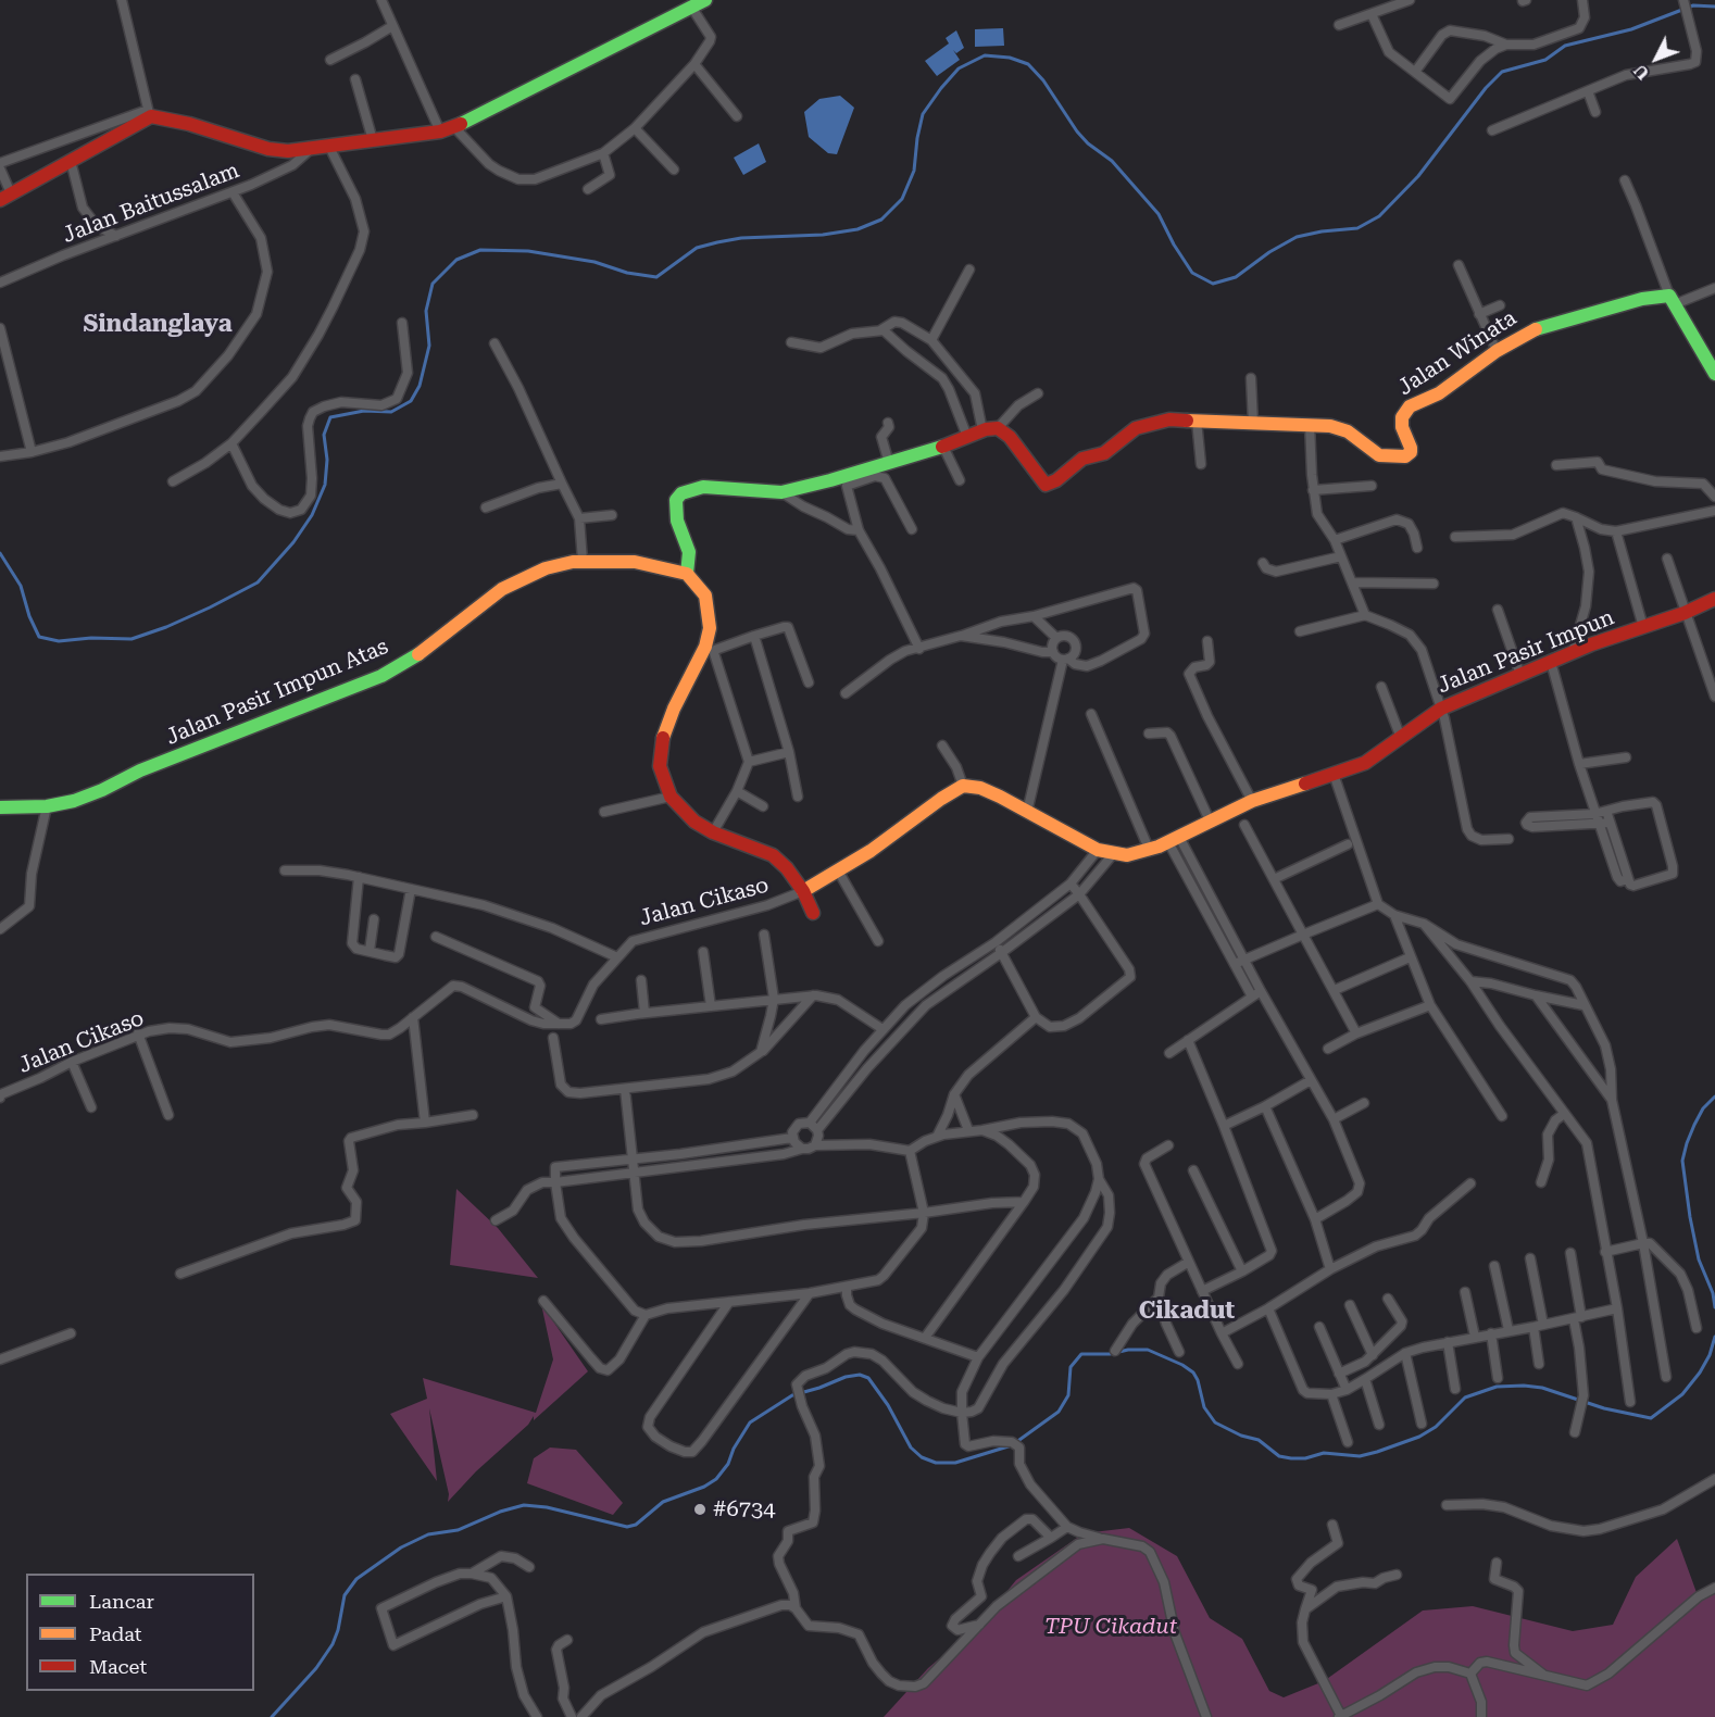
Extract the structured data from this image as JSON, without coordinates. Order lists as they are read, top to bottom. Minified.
{"streets":{"street":["Jalan Baitussalam","Jalan Winata","Jalan Pasir Impun","Jalan Pasir Impun Atas","Jalan Cikaso"]},"districts":["Sindanglaya","Cikadut"],"parks":["TPU Cikadut"],"places":["#6734"],"legend":["Lancar","Padat","Macet"],"north":"bottom left"}
